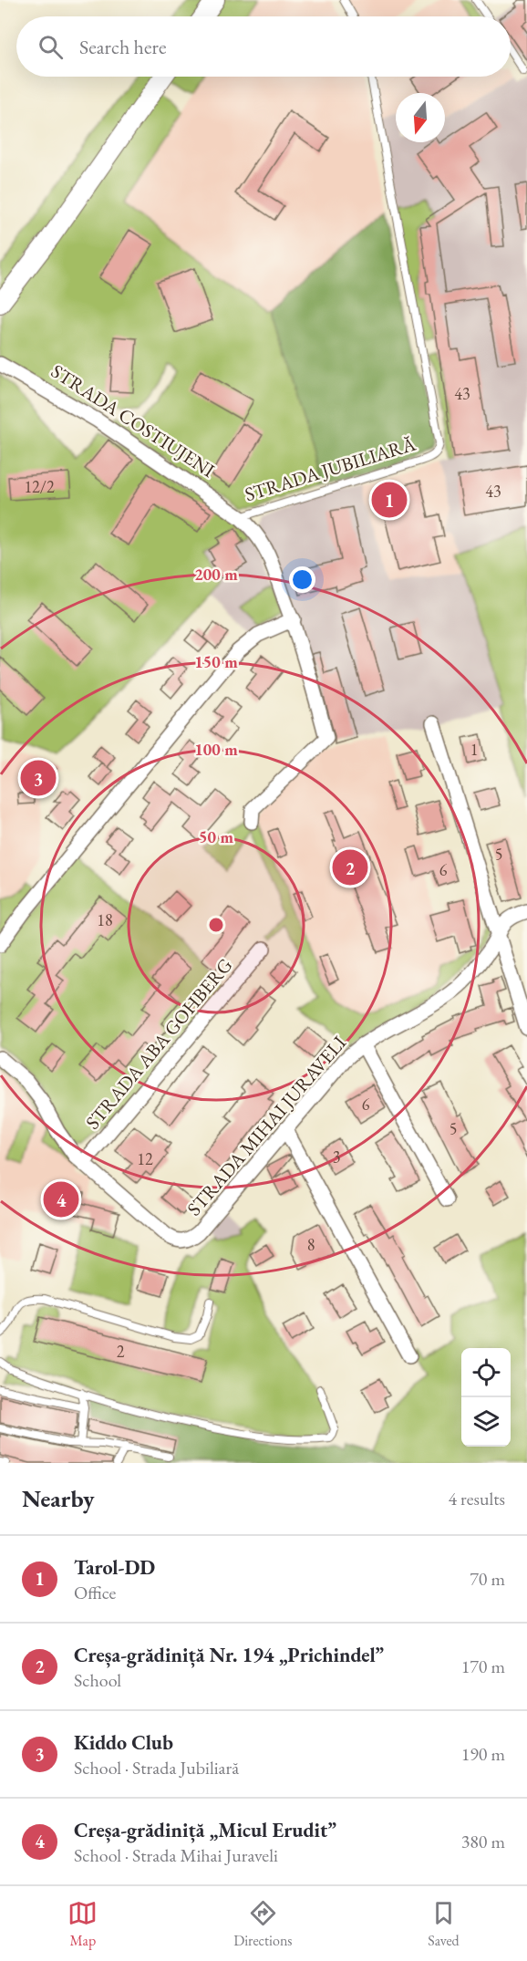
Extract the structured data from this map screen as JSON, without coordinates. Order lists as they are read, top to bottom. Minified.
{"streets":{"street":["STRADA COSTIUJENI","STRADA JUBILIARĂ","STRADA ABA GOHBERG","STRADA MIHAI JURAVELI"]},"crossings":[["STRADA COSTIUJENI","STRADA JUBILIARĂ"],["STRADA ABA GOHBERG","STRADA MIHAI JURAVELI"]],"house_numbers":["43","12/2","43","1","5","6","18","6","5","3","12","8","2"],"north":"bottom","page":{"search":"Search here","pins":["1","3","2","4"],"heading":["Nearby","4 results"],"list":[{"mark":"1","name":"Tarol-DD","note":"Office","value":"70 m"},{"mark":"2","name":"Creșa-grădiniță Nr. 194 „Prichindel”","note":"School","value":"170 m"},{"mark":"3","name":"Kiddo Club","note":"School · Strada Jubiliară","value":"190 m"},{"mark":"4","name":"Creșa-grădiniță „Micul Erudit”","note":"School · Strada Mihai Juraveli","value":"380 m"}],"nav":["Map","Directions","Saved"]},"rings":["200 m","150 m","100 m","50 m"]}
